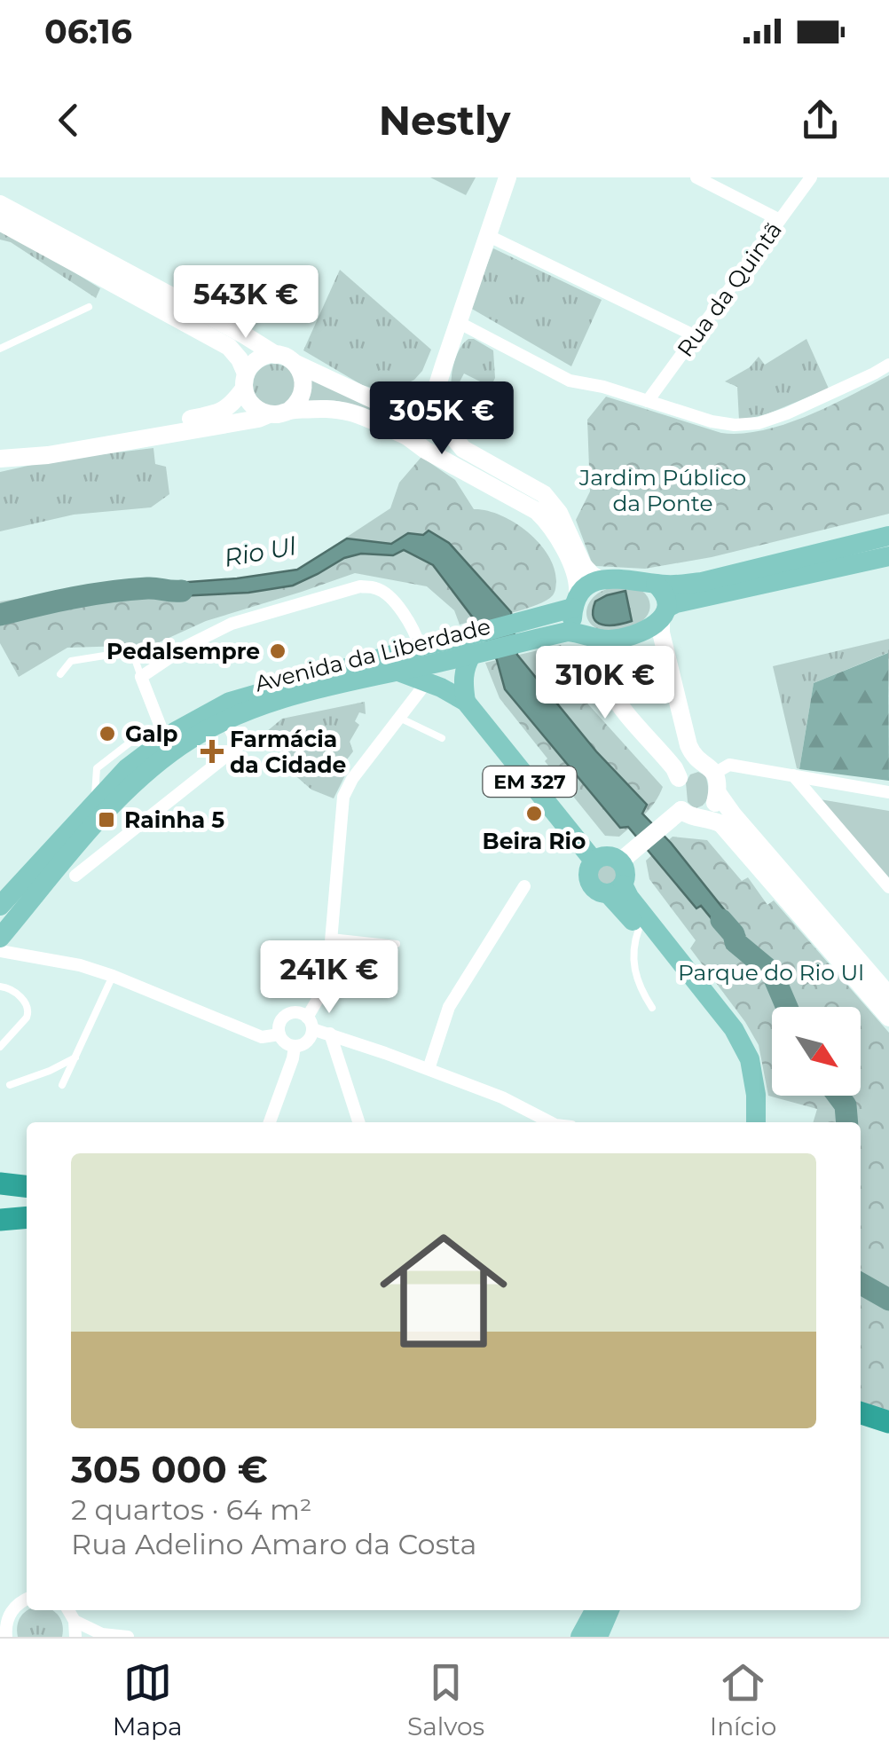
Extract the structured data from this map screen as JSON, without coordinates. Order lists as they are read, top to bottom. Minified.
{"streets":{"main road":["Avenida da Liberdade","EM 327"],"street":["Rua da Quintã"]},"water":["Rio Ul"],"parks":["Jardim Público da Ponte","Parque do Rio Ul"],"places":{"other":["Pedalsempre","Galp","Beira Rio"],"health":["Farmácia da Cidade"],"transit":["Rainha 5"]},"north":"bottom right","page":{"status":"06:16","header":"Nestly","price":["543K €","305K €","310K €","241K €"],"list":[{"name":"305 000 €","note":"2 quartos · 64 m² · Rua Adelino Amaro da Costa"}],"tabs":["Mapa","Salvos","Início"]}}
